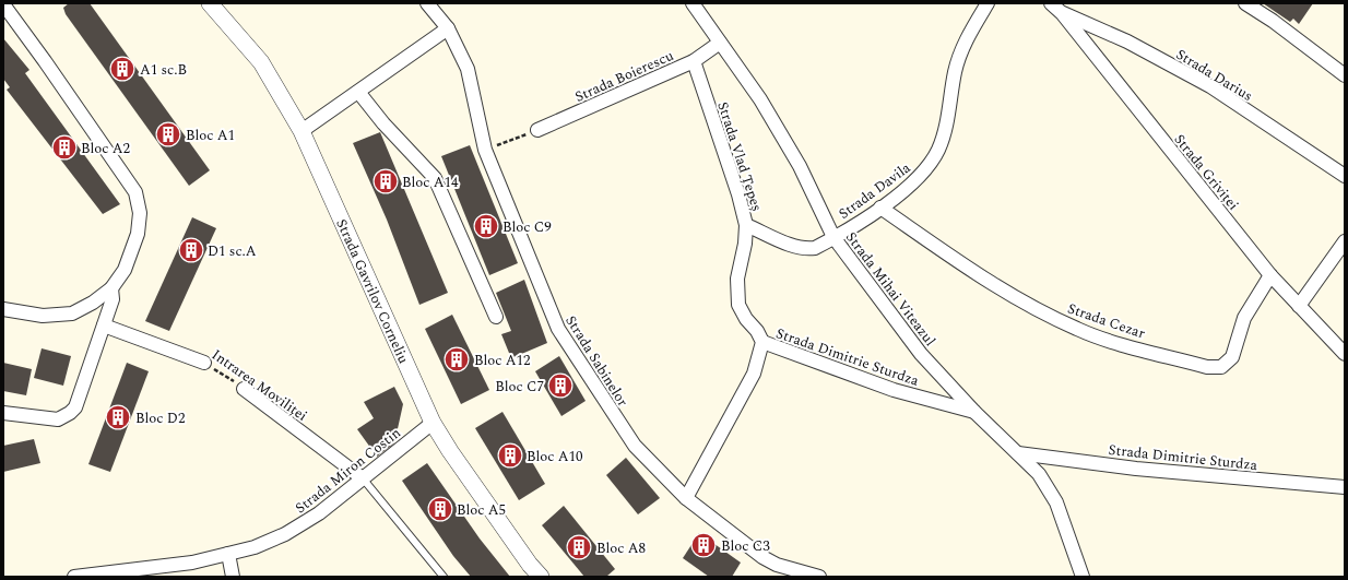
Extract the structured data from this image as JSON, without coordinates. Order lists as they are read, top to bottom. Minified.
{"streets":{"street":["Strada Darius","Strada Boierescu","Strada Vlad Țepeș","Strada Griviței","Strada Davila","Strada Mihai Viteazul","Strada Gavrilov Corneliu","Strada Cezar","Strada Dimitrie Sturdza","Strada Sabinelor","Intrarea Moviliței","Strada Miron Costin"]},"crossings":[["Strada Darius","Strada Griviței"],["Strada Boierescu","Strada Vlad Țepeș"],["Strada Boierescu","Strada Mihai Viteazul"],["Strada Vlad Țepeș","Strada Davila"],["Strada Vlad Țepeș","Strada Dimitrie Sturdza"],["Strada Griviței","Strada Cezar"],["Strada Davila","Strada Mihai Viteazul"],["Strada Davila","Strada Cezar"],["Strada Mihai Viteazul","Strada Dimitrie Sturdza"],["Strada Gavrilov Corneliu","Strada Miron Costin"],["Intrarea Moviliței","Strada Miron Costin"]],"places":{"building":["A1 sc.B","Bloc A1","Bloc A2","Bloc A14","Bloc C9","D1 sc.A","Bloc A12","Bloc C7","Bloc D2","Bloc A10","Bloc A5","Bloc C3","Bloc A8"]}}
